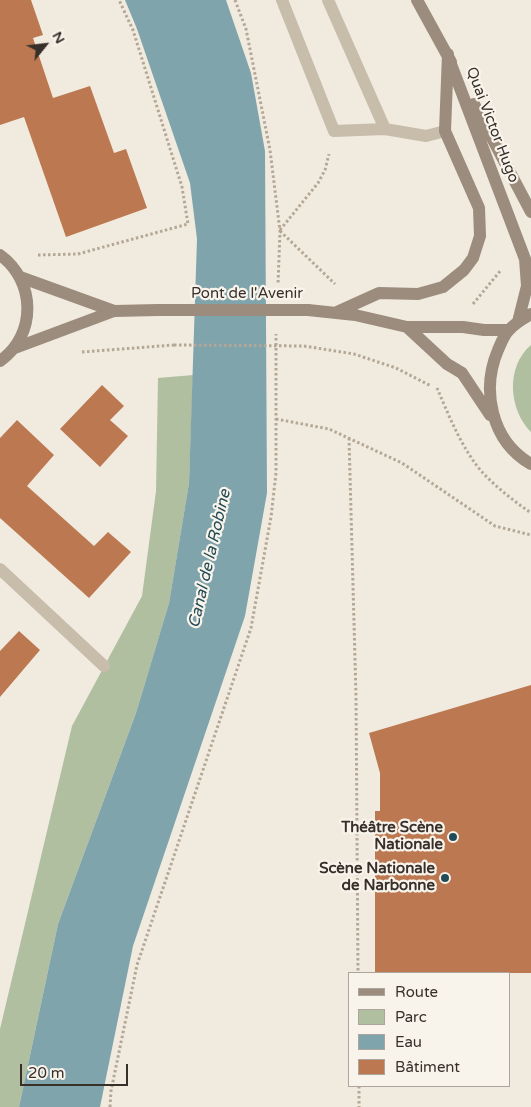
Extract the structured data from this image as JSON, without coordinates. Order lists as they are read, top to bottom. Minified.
{"streets":{"main road":["Quai Victor Hugo","Pont de l'Avenir"]},"water":["Canal de la Robine"],"places":["Théâtre Scène Nationale","Scène Nationale de Narbonne"],"legend":["Route","Parc","Eau","Bâtiment"],"scale_bar":"20 m","north":"top right"}
